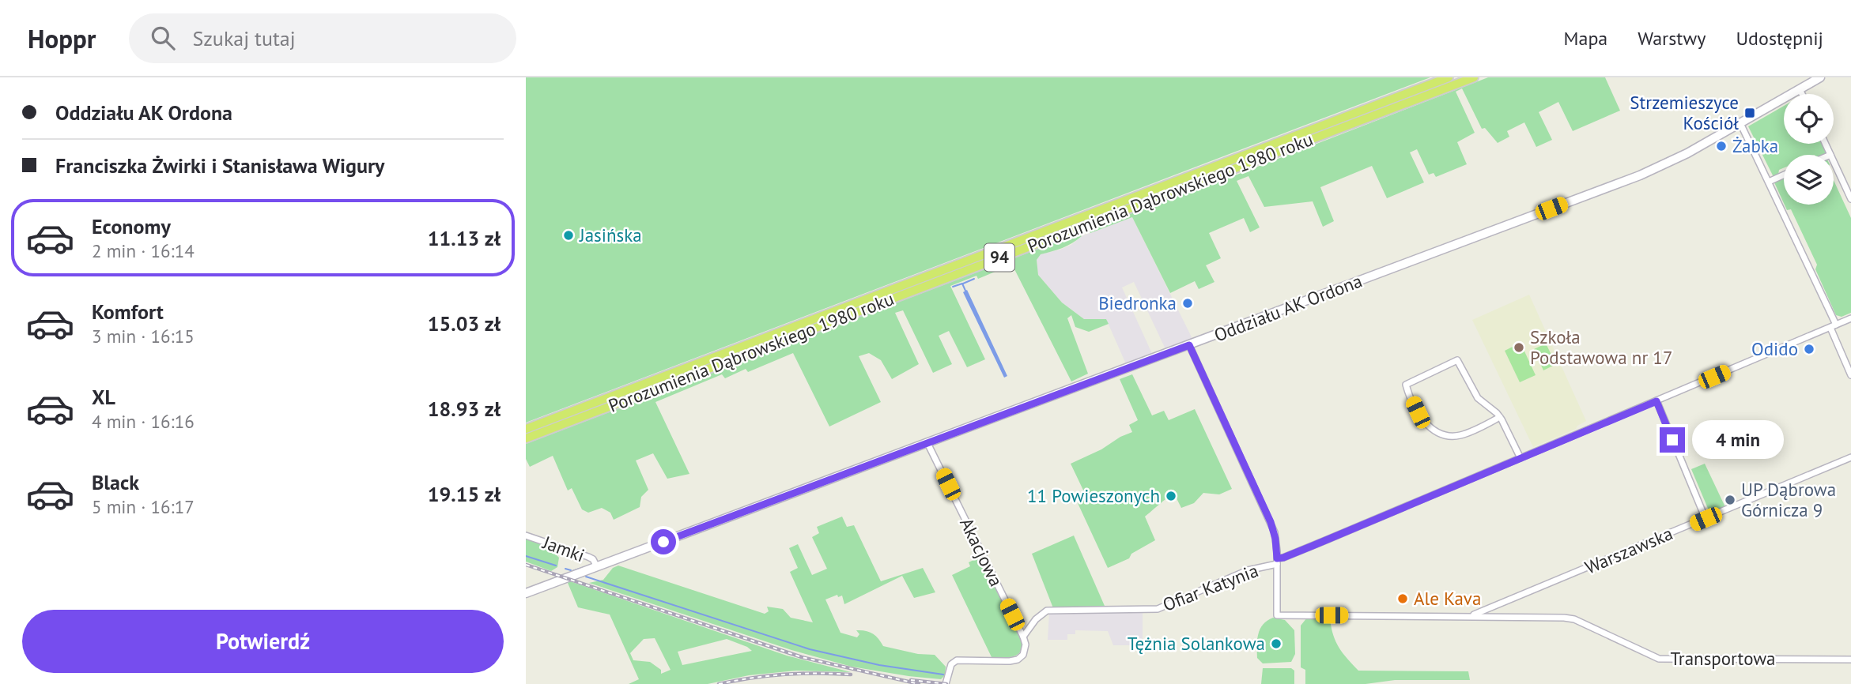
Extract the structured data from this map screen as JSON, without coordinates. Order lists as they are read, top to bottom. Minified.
{"streets":{"main road":["Porozumienia Dąbrowskiego 1980 roku","94"],"street":["Oddziału AK Ordona","Jamki","Warszawska","Akacjowa","Ofiar Katynia","Transportowa"]},"crossings":[["Oddziału AK Ordona","Jamki"],["Oddziału AK Ordona","Akacjowa"],["Warszawska","Ofiar Katynia"],["Warszawska","Transportowa"],["Akacjowa","Ofiar Katynia"]],"places":{"transit":["Strzemieszyce Kościół"],"other":["Żabka","Jasińska","Biedronka","Szkoła Podstawowa nr 17","Odido","11 Powieszonych","UP Dąbrowa Górnicza 9","Ale Kava","Tężnia Solankowa"]},"page":{"header":"Hoppr","search":"Szukaj tutaj","nav":["Mapa","Warstwy","Udostępnij"],"banner":["Oddziału AK Ordona","Franciszka Żwirki i Stanisława Wigury"],"list":[{"name":"Economy","note":"2 min · 16:14","value":"11.13 zł"},{"name":"Komfort","note":"3 min · 16:15","value":"15.03 zł"},{"name":"XL","note":"4 min · 16:16","value":"18.93 zł"},{"name":"Black","note":"5 min · 16:17","value":"19.15 zł"}],"bubble":"4 min","buttons":"Potwierdź"}}
